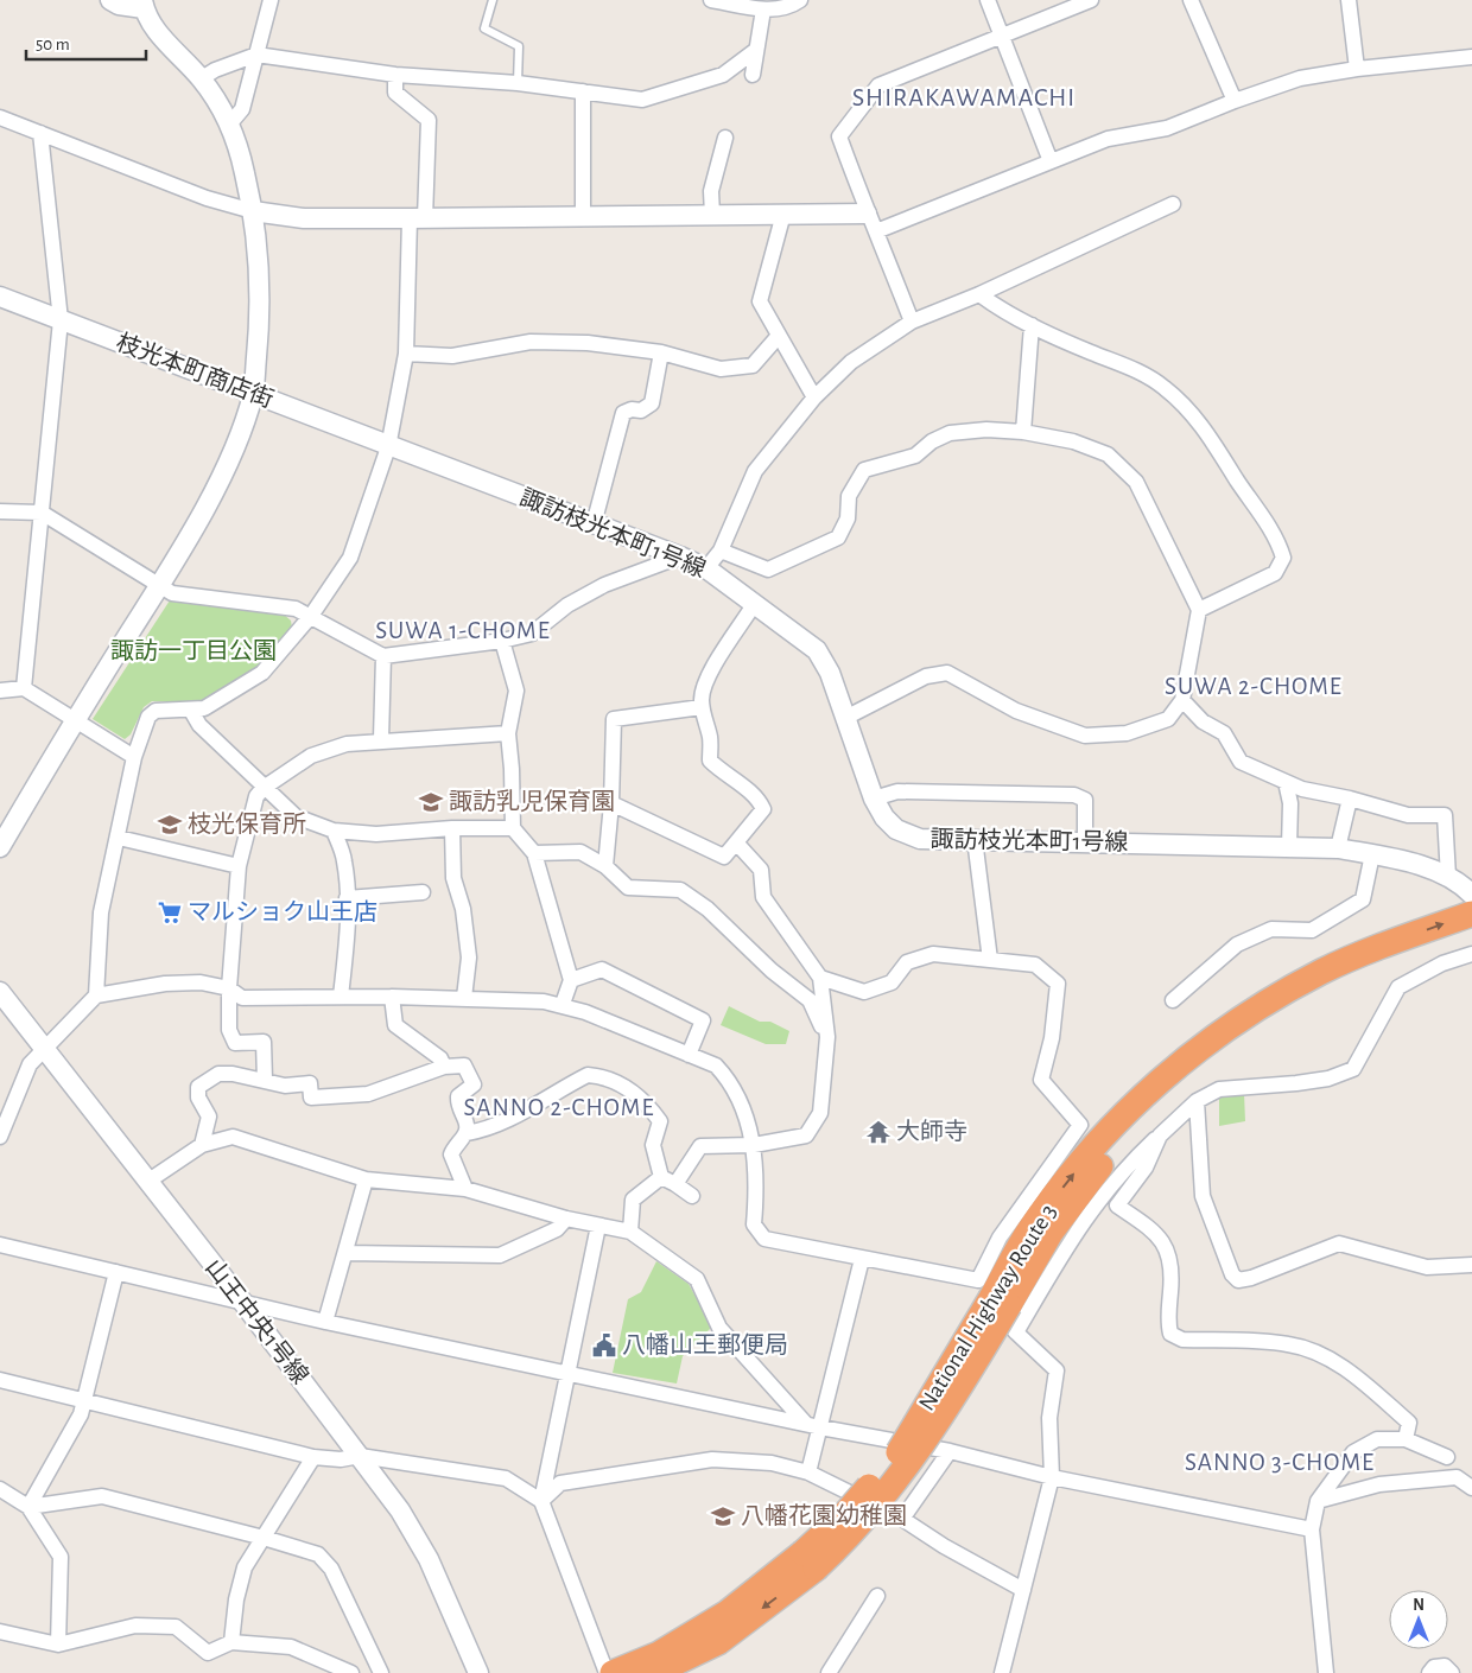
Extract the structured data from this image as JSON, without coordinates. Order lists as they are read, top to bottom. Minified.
{"streets":{"highway":["National Highway Route 3"],"street":["枝光本町商店街","諏訪枝光本町1号線","山王中央1号線"]},"crossings":[["枝光本町商店街","諏訪枝光本町1号線"]],"districts":["SHIRAKAWAMACHI","SUWA 1-CHOME","SUWA 2-CHOME","SANNO 2-CHOME","SANNO 3-CHOME"],"parks":["諏訪一丁目公園"],"places":{"school or university":["諏訪乳児保育園","枝光保育所","八幡花園幼稚園"],"supermarket":["マルショク山王店"],"temple":["大師寺"],"public building":["八幡山王郵便局"]},"scale_bar":"50 m","north":"top"}
